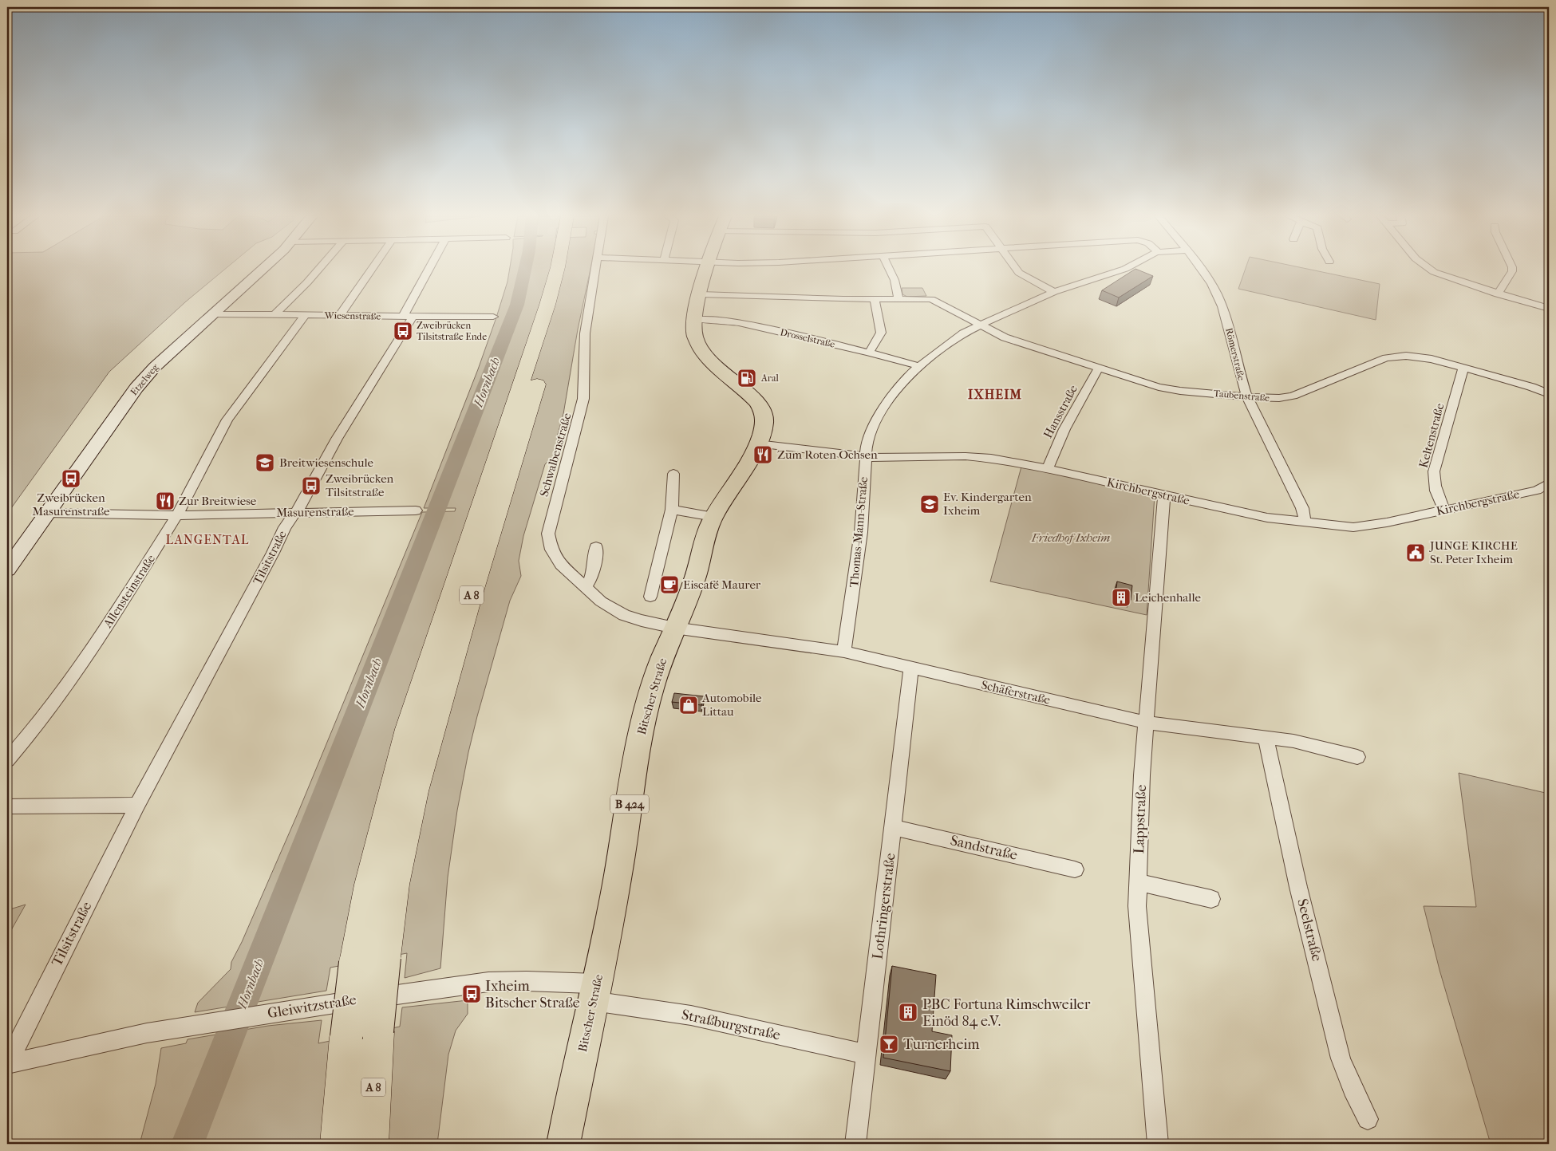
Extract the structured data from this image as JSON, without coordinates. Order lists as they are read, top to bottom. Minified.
{"streets":{"highway":["A 8"],"main road":["Bitscher Straße","B 424"],"street":["Wiesenstraße","Drosselstraße","Römerstraße","Etzelweg","Taubenstraße","Hansstraße","Keltenstraße","Schwalbenstraße","Kirchbergstraße","Masurenstraße","Thomas-Mann-Straße","Tilsitstraße","Allensteinstraße","Schäferstraße","Lappstraße","Sandstraße","Lothringerstraße","Seelstraße","Gleiwitzstraße","Straßburgstraße"]},"crossings":[["Wiesenstraße","Etzelweg"],["Wiesenstraße","Tilsitstraße"],["Wiesenstraße","Allensteinstraße"],["Drosselstraße","Thomas-Mann-Straße"],["Drosselstraße","Bitscher Straße"],["Römerstraße","Taubenstraße"],["Römerstraße","Kirchbergstraße"],["Etzelweg","Masurenstraße"],["Taubenstraße","Hansstraße"],["Taubenstraße","Keltenstraße"],["Taubenstraße","Thomas-Mann-Straße"],["Taubenstraße","Bitscher Straße"],["Taubenstraße","B 424"],["Hansstraße","Kirchbergstraße"],["Keltenstraße","Kirchbergstraße"],["Schwalbenstraße","Schäferstraße"],["Schwalbenstraße","Bitscher Straße"],["Kirchbergstraße","Thomas-Mann-Straße"],["Kirchbergstraße","Bitscher Straße"],["Kirchbergstraße","Lappstraße"],["Masurenstraße","Tilsitstraße"],["Masurenstraße","Allensteinstraße"],["Thomas-Mann-Straße","Schäferstraße"],["Tilsitstraße","Gleiwitzstraße"],["Schäferstraße","Bitscher Straße"],["Schäferstraße","Lappstraße"],["Schäferstraße","Lothringerstraße"],["Schäferstraße","Seelstraße"],["Bitscher Straße","B 424"],["Bitscher Straße","Gleiwitzstraße"],["Bitscher Straße","Straßburgstraße"],["Sandstraße","Lothringerstraße"],["Lothringerstraße","Straßburgstraße"],["Gleiwitzstraße","Straßburgstraße"]],"districts":["IXHEIM","LANGENTAL"],"water":["Hornbach"],"parks":["Friedhof Ixheim"],"places":{"bus stop":["Zweibrücken Tilsitstraße Ende","Zweibrücken Masurenstraße","Zweibrücken Tilsitstraße","Ixheim Bitscher Straße"],"fuel station":["Aral"],"restaurant":["Zum Roten Ochsen","Zur Breitwiese"],"school or university":["Breitwiesenschule","Ev. Kindergarten Ixheim"],"public building":["JUNGE KIRCHE St. Peter Ixheim"],"cafe":["Eiscafé Maurer"],"building":["Leichenhalle","PBC Fortuna Rimschweiler Einöd 84 e.V."],"shop":["Automobile Littau"],"bar":["Turnerheim"]}}
